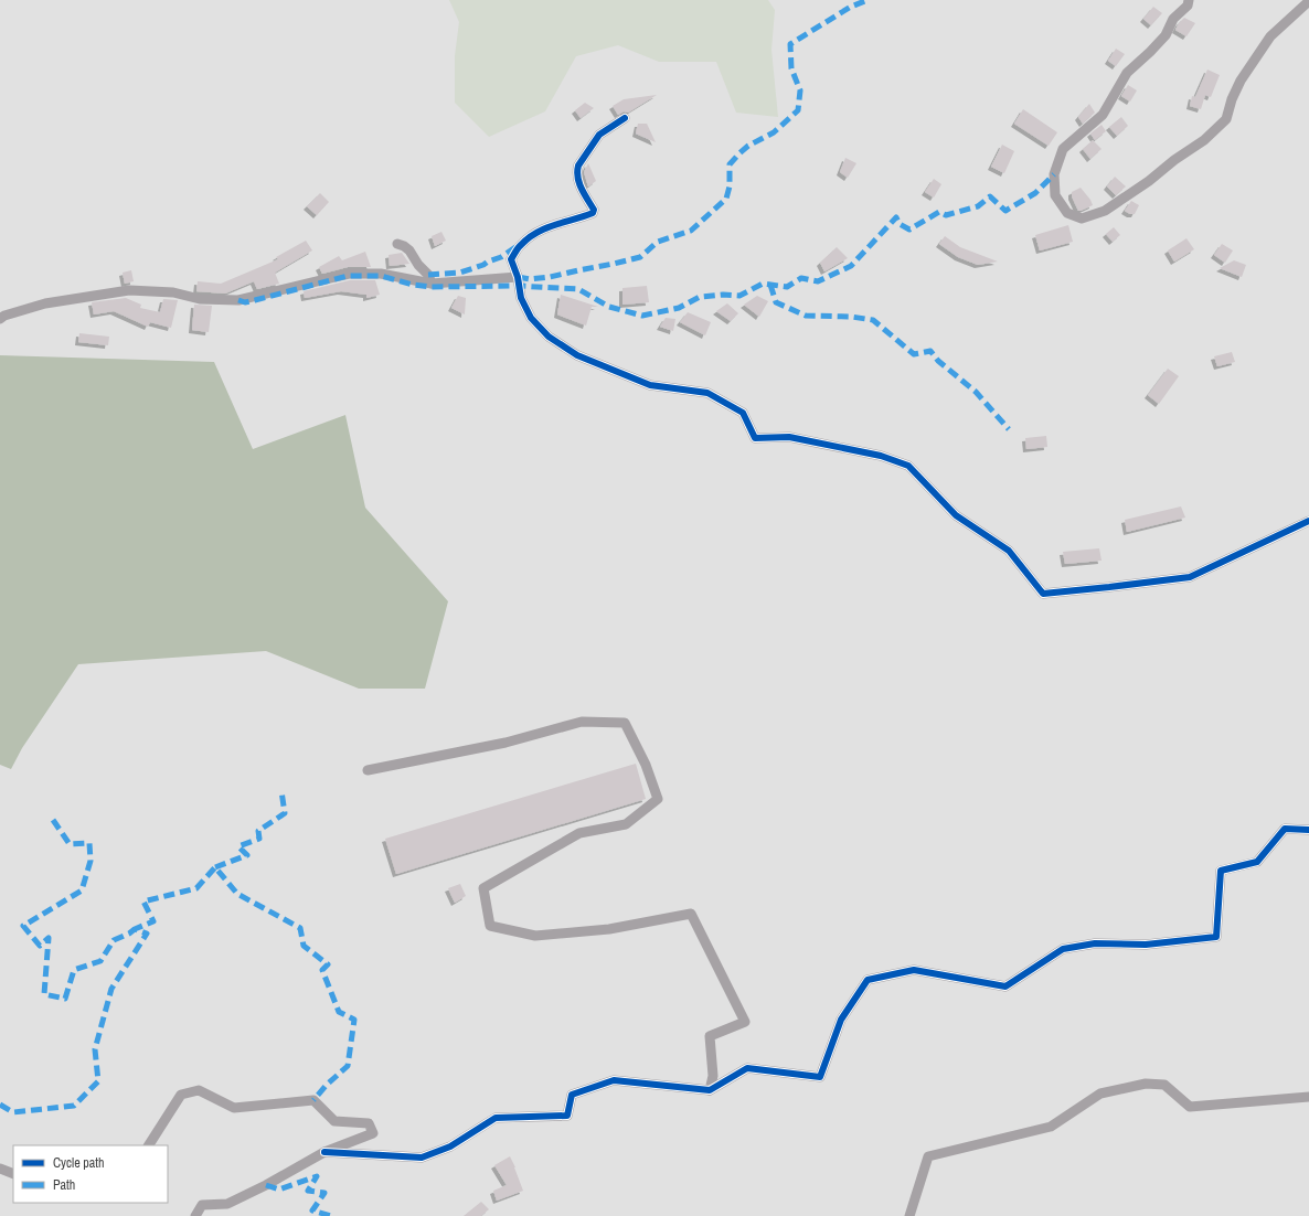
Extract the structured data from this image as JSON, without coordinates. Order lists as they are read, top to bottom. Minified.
{"legend":["Cycle path","Path"]}
